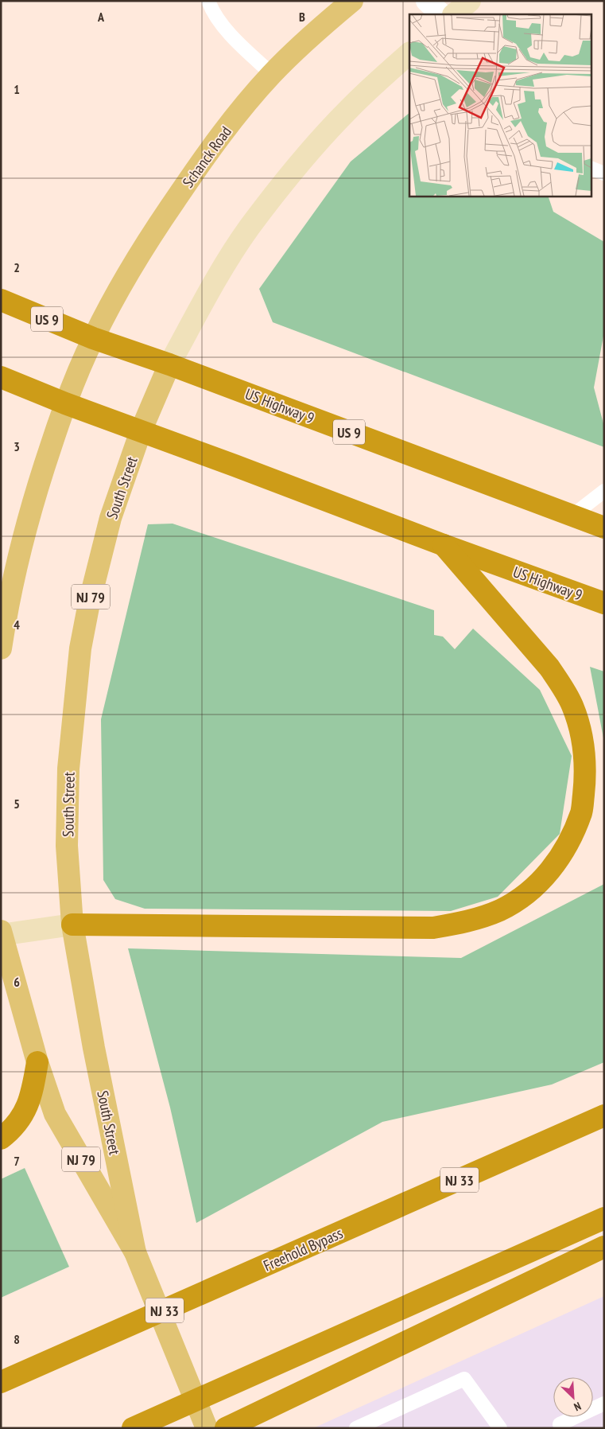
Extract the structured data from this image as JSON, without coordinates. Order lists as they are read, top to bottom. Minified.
{"streets":{"highway":["US 9","US Highway 9","NJ 33","Freehold Bypass"],"main road":["Schanck Road","South Street","NJ 79"]},"crossings":[["Schanck Road","US Highway 9"],["US Highway 9","South Street"]],"north":"bottom right","grid":{"columns":["A","B"],"rows":["1","2","3","4","5","6","7","8"]}}
